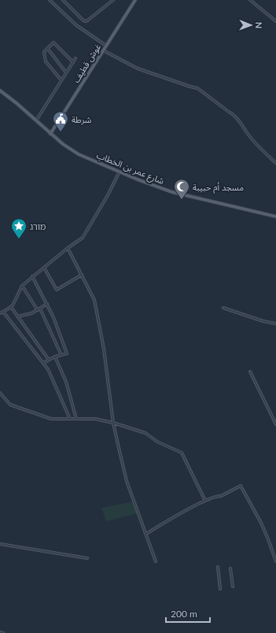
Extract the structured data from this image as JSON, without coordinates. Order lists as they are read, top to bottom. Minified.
{"streets":{"main road":["غوش قطيف","شارع عمر بن الخطاب"]},"crossings":[["غوش قطيف","شارع عمر بن الخطاب"]],"places":{"public building":["شرطة"],"mosque":["مسجد أم حبيبة"],"place":["מורג"]},"scale_bar":"200 m","north":"right"}
